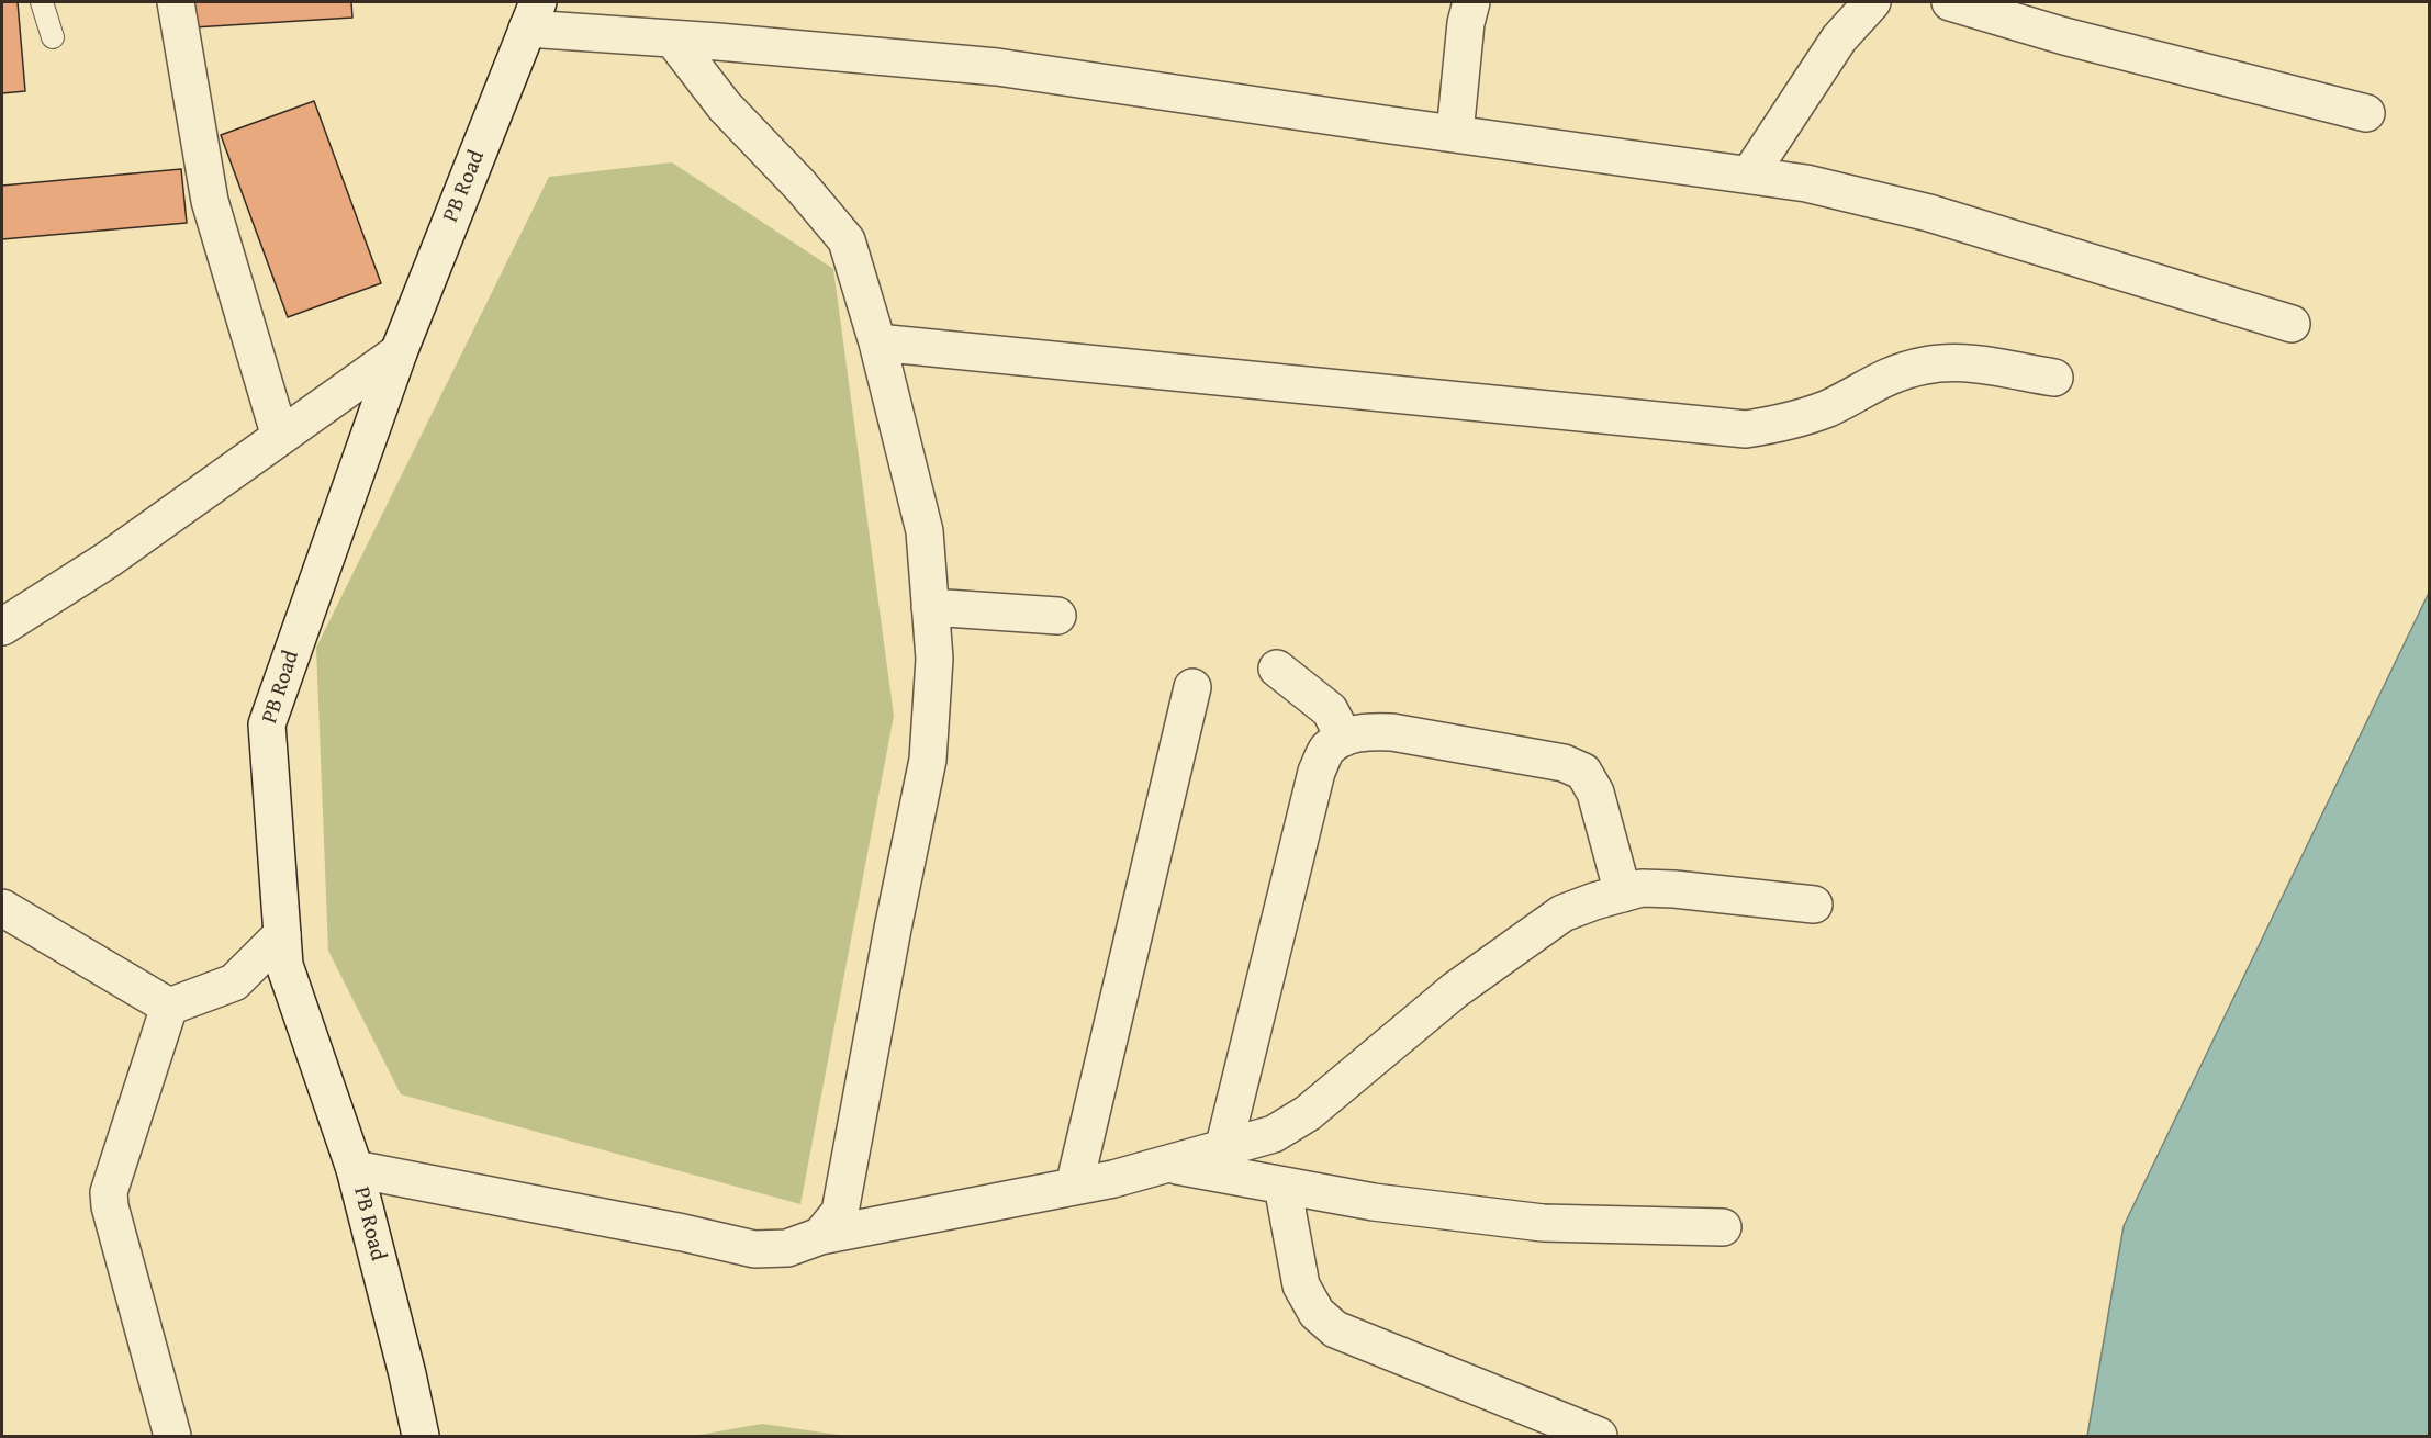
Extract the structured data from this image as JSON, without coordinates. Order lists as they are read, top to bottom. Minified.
{"streets":{"street":["PB Road"]}}
